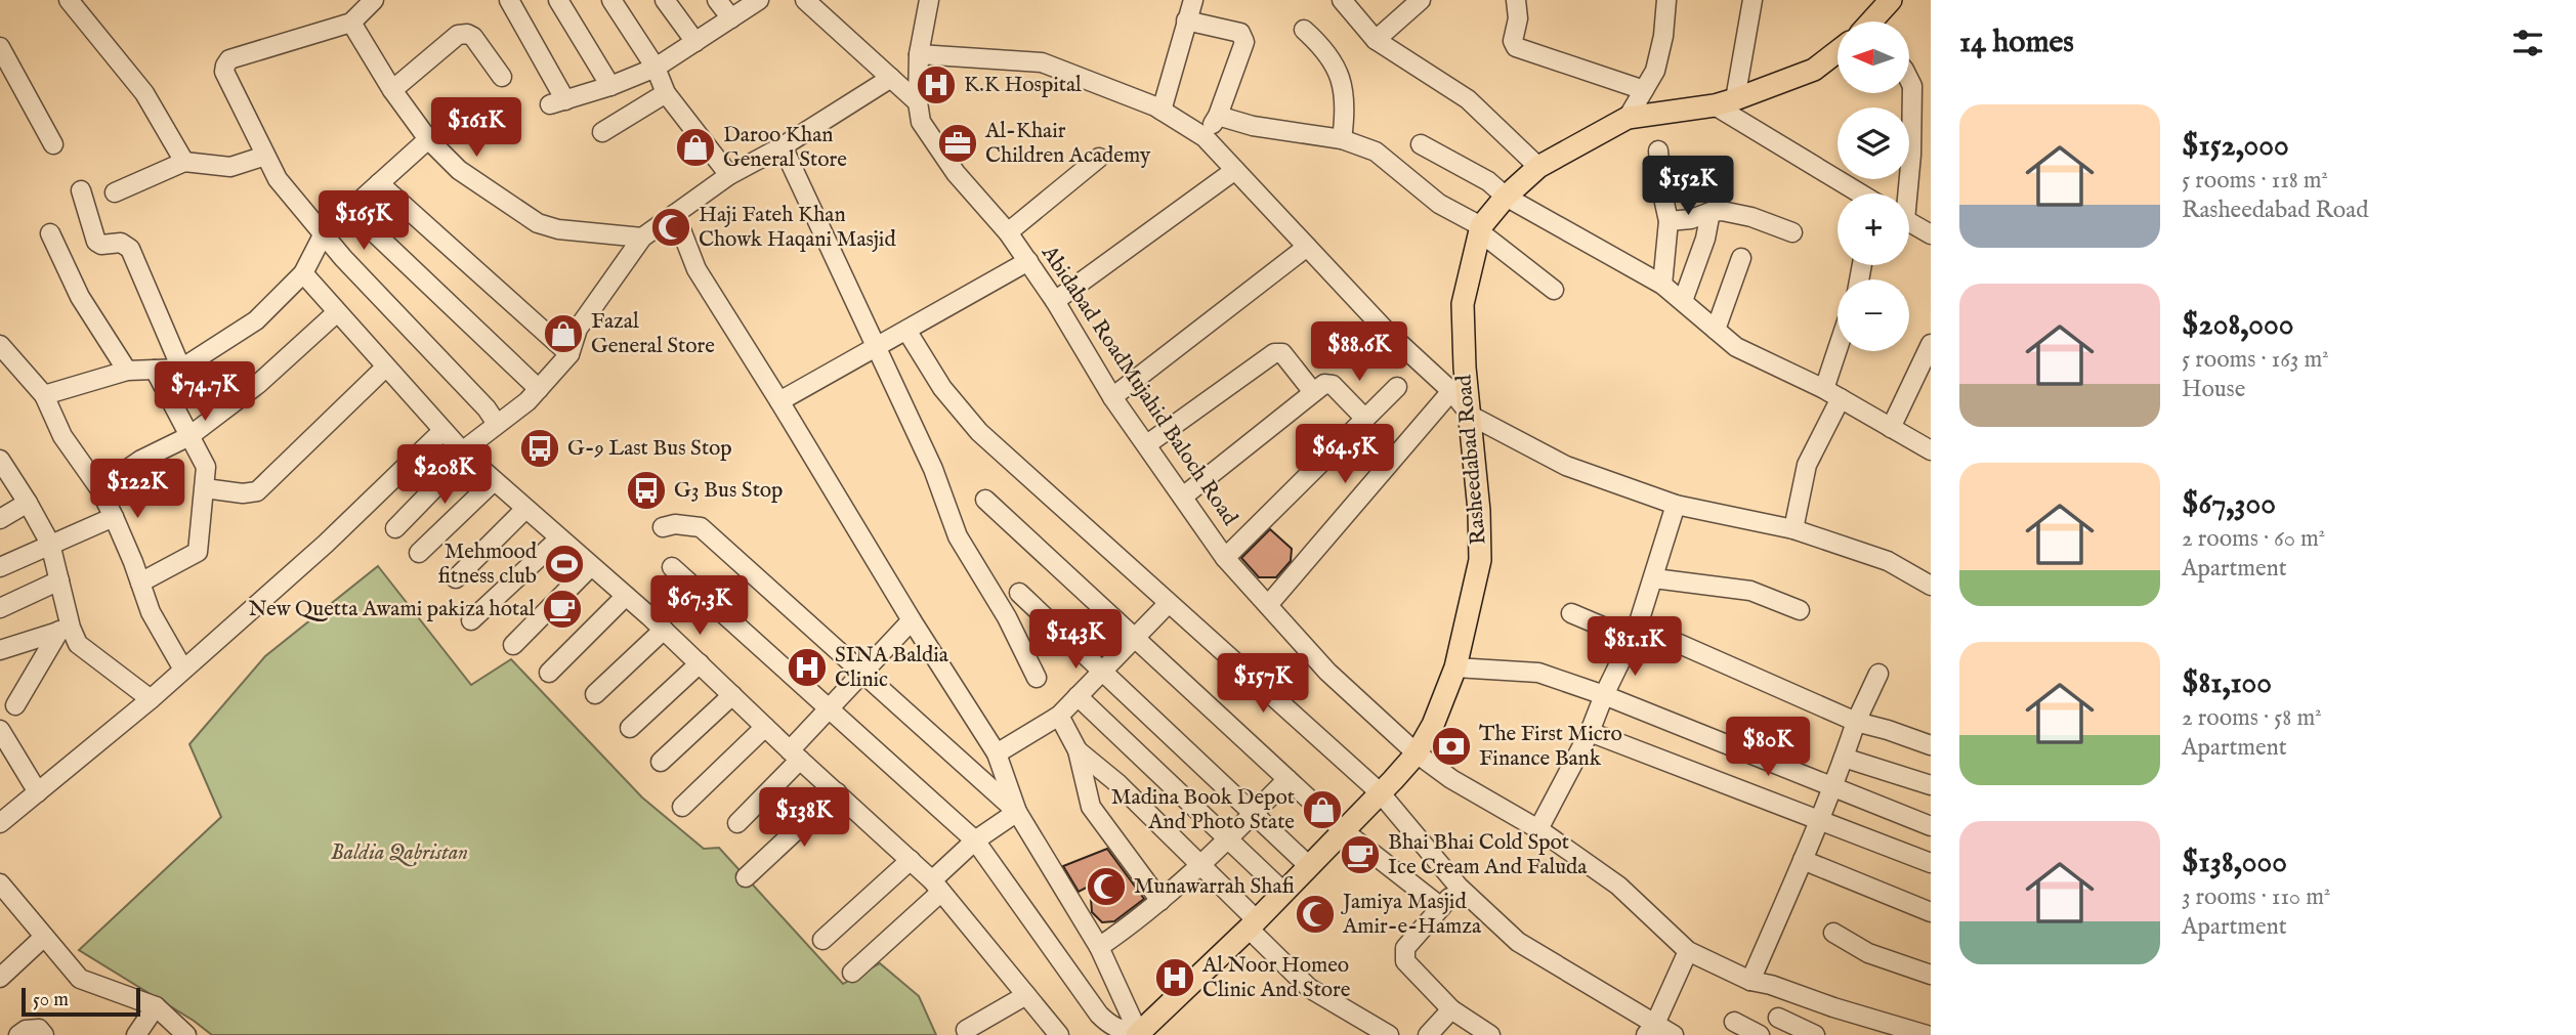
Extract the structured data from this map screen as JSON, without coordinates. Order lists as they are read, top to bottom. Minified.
{"streets":{"main road":["Rasheedabad Road"],"street":["Abidabad RoadMujahid Baloch Road"]},"crossings":[["Abidabad RoadMujahid Baloch Road","Rasheedabad Road"]],"parks":["Baldia Qabristan"],"places":{"hospital":["K.K Hospital","SINA Baldia Clinic","Al Noor Homeo Clinic And Store"],"office":["Al-Khair Children Academy"],"shop":["Daroo Khan General Store","Fazal General Store","Madina Book Depot And Photo State"],"mosque":["Haji Fateh Khan Chowk Haqani Masjid","Munawarrah Shafi","Jamiya Masjid Amir-e-Hamza"],"bus stop":["G-9 Last Bus Stop","G3 Bus Stop"],"sports":["Mehmood fitness club"],"cafe":["New Quetta Awami pakiza hotal","Bhai Bhai Cold Spot Ice Cream And Faluda"],"bank":["The First Micro Finance Bank"]},"scale_bar":"50 m","north":"left","page":{"heading":"14 homes","map_buttons":["+","−"],"list":[{"name":"$152,000","note":"5 rooms · 118 m² · Rasheedabad Road"},{"name":"$208,000","note":"5 rooms · 163 m² · House"},{"name":"$67,300","note":"2 rooms · 60 m² · Apartment"},{"name":"$81,100","note":"2 rooms · 58 m² · Apartment"},{"name":"$138,000","note":"3 rooms · 110 m² · Apartment"}],"price":["$161K","$152K","$165K","$88.6K","$74.7K","$64.5K","$208K","$122K","$67.3K","$143K","$81.1K","$157K","$80K","$138K"],"scale":"50 m"}}
